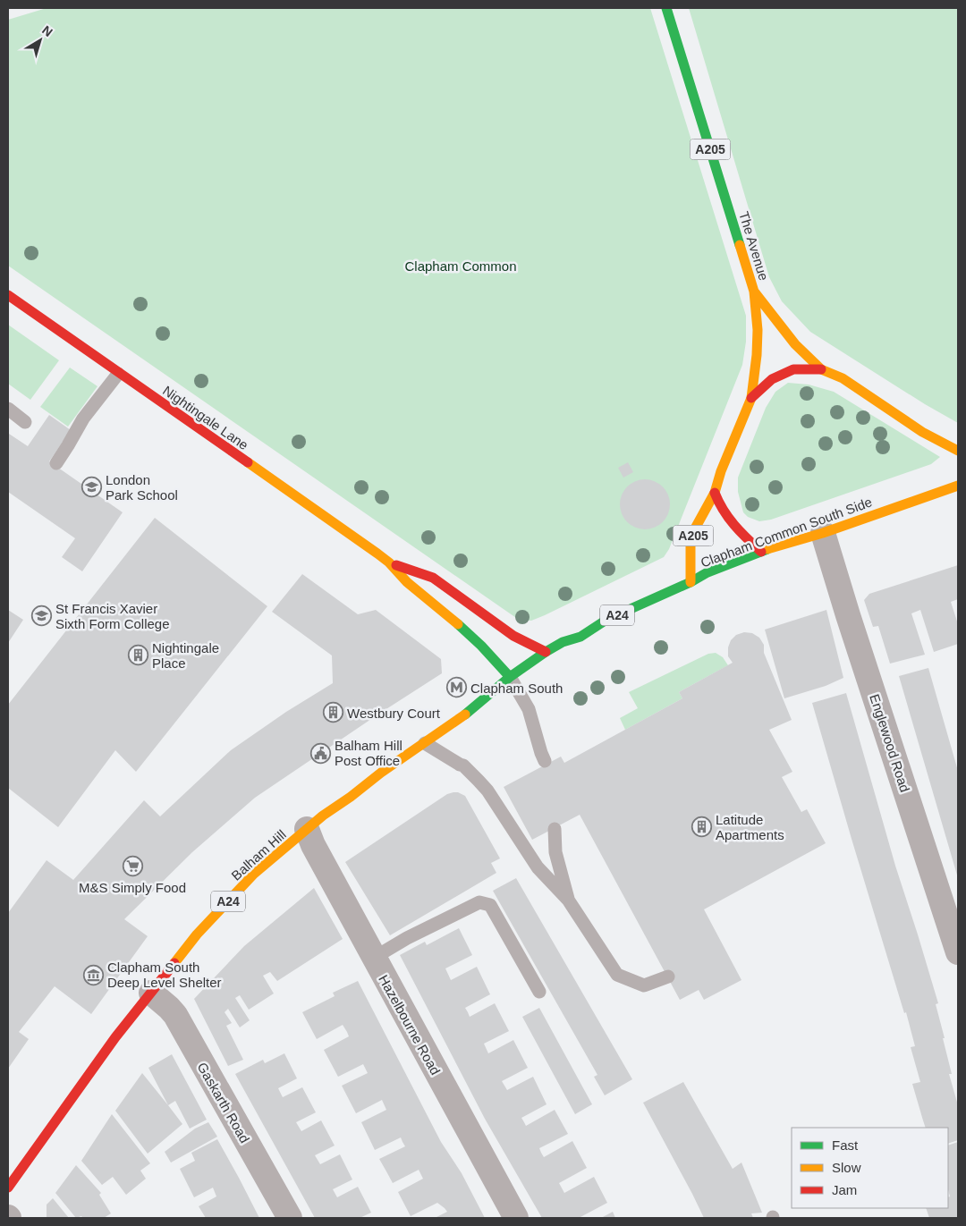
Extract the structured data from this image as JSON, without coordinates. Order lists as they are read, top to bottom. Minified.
{"streets":{"main road":["A205","The Avenue","Nightingale Lane","Clapham Common South Side","A24","Balham Hill"],"street":["Englewood Road","Hazelbourne Road","Gaskarth Road"]},"crossings":[["A205","The Avenue"],["A205","Clapham Common South Side"],["Nightingale Lane","Clapham Common South Side"],["Nightingale Lane","Balham Hill"],["Clapham Common South Side","Englewood Road"],["Clapham Common South Side","Balham Hill"],["Balham Hill","Hazelbourne Road"],["Balham Hill","Gaskarth Road"]],"parks":["Clapham Common"],"places":{"school or university":["London Park School","St Francis Xavier Sixth Form College"],"building":["Nightingale Place","Westbury Court","Latitude Apartments"],"metro station":["Clapham South"],"public building":["Balham Hill Post Office"],"supermarket":["M&S Simply Food"],"museum":["Clapham South Deep Level Shelter"]},"legend":["Fast","Slow","Jam"],"north":"top right"}
